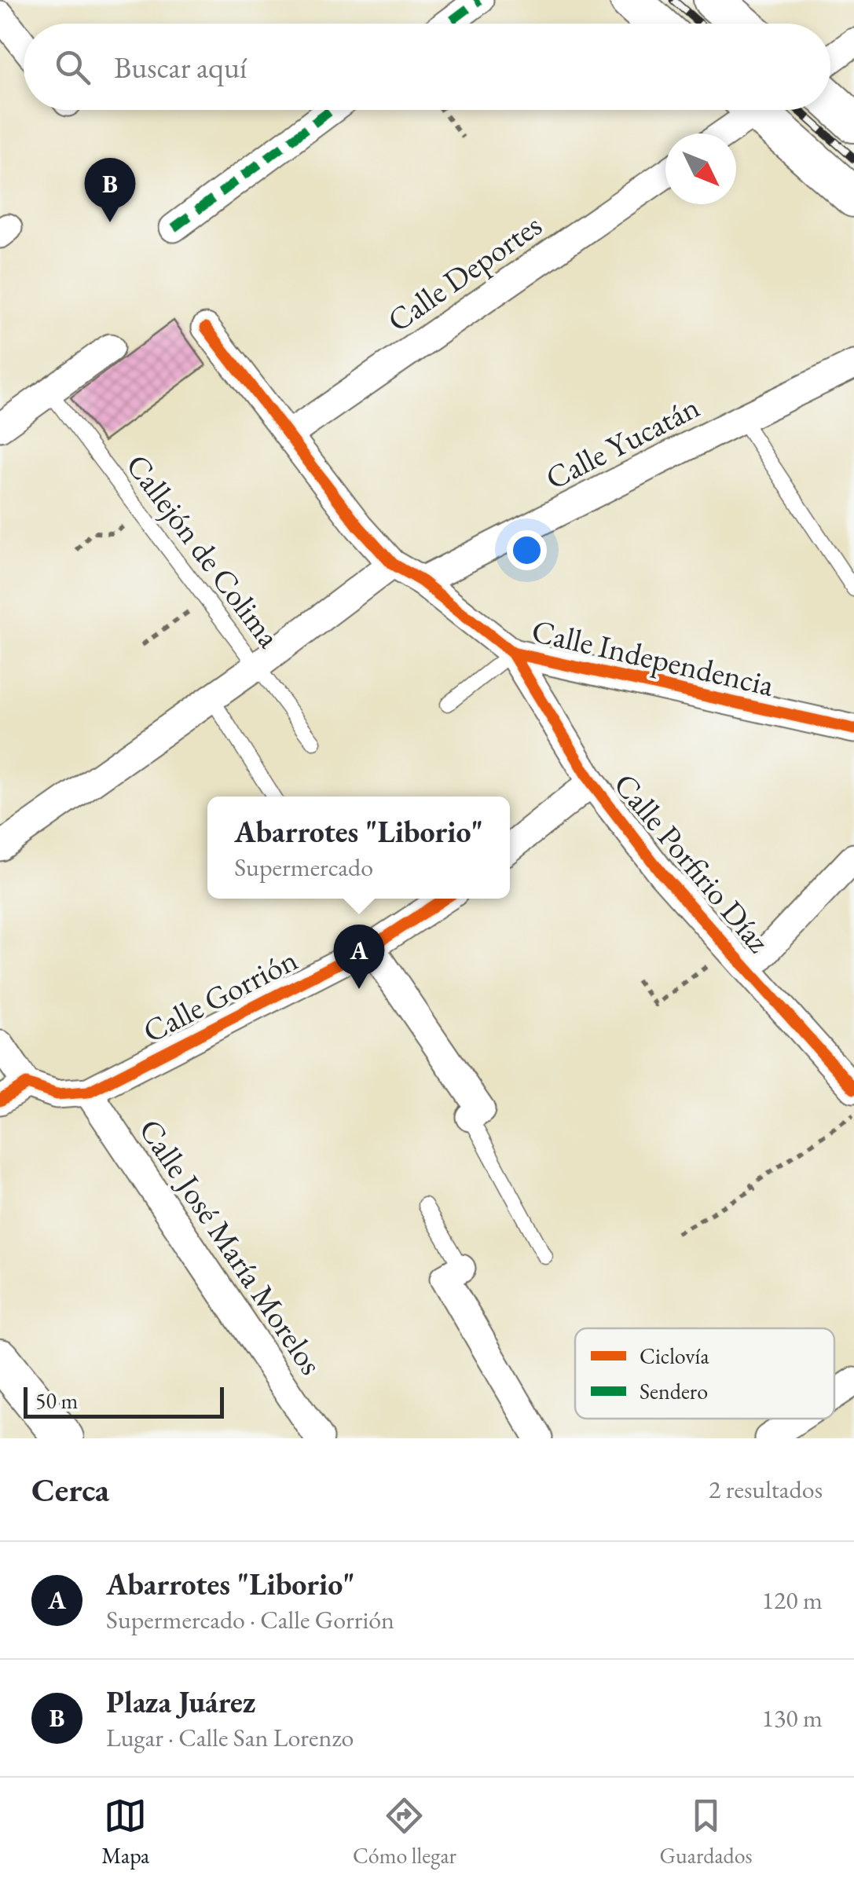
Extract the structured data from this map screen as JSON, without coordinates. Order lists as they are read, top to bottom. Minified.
{"streets":{"street":["Calle Deportes","Calle Yucatán","Calle Independencia","Calle Porfirio Díaz","Calle Gorrión","Calle José María Morelos"],"lane":["Callejón de Colima"]},"crossings":[["Calle Deportes","Calle Independencia"],["Calle Yucatán","Calle Independencia"],["Calle Independencia","Calle Porfirio Díaz"],["Calle Gorrión","Calle José María Morelos"]],"legend":["Ciclovía","Sendero"],"scale_bar":"50 m","north":"bottom right","page":{"search":"Buscar aquí","pins":["B","A"],"popup":["Abarrotes \"Liborio\"","Supermercado"],"scale":"50 m","heading":["Cerca","2 resultados"],"list":[{"mark":"A","name":"Abarrotes \"Liborio\"","note":"Supermercado · Calle Gorrión","value":"120 m"},{"mark":"B","name":"Plaza Juárez","note":"Lugar · Calle San Lorenzo","value":"130 m"}],"nav":["Mapa","Cómo llegar","Guardados"]}}
